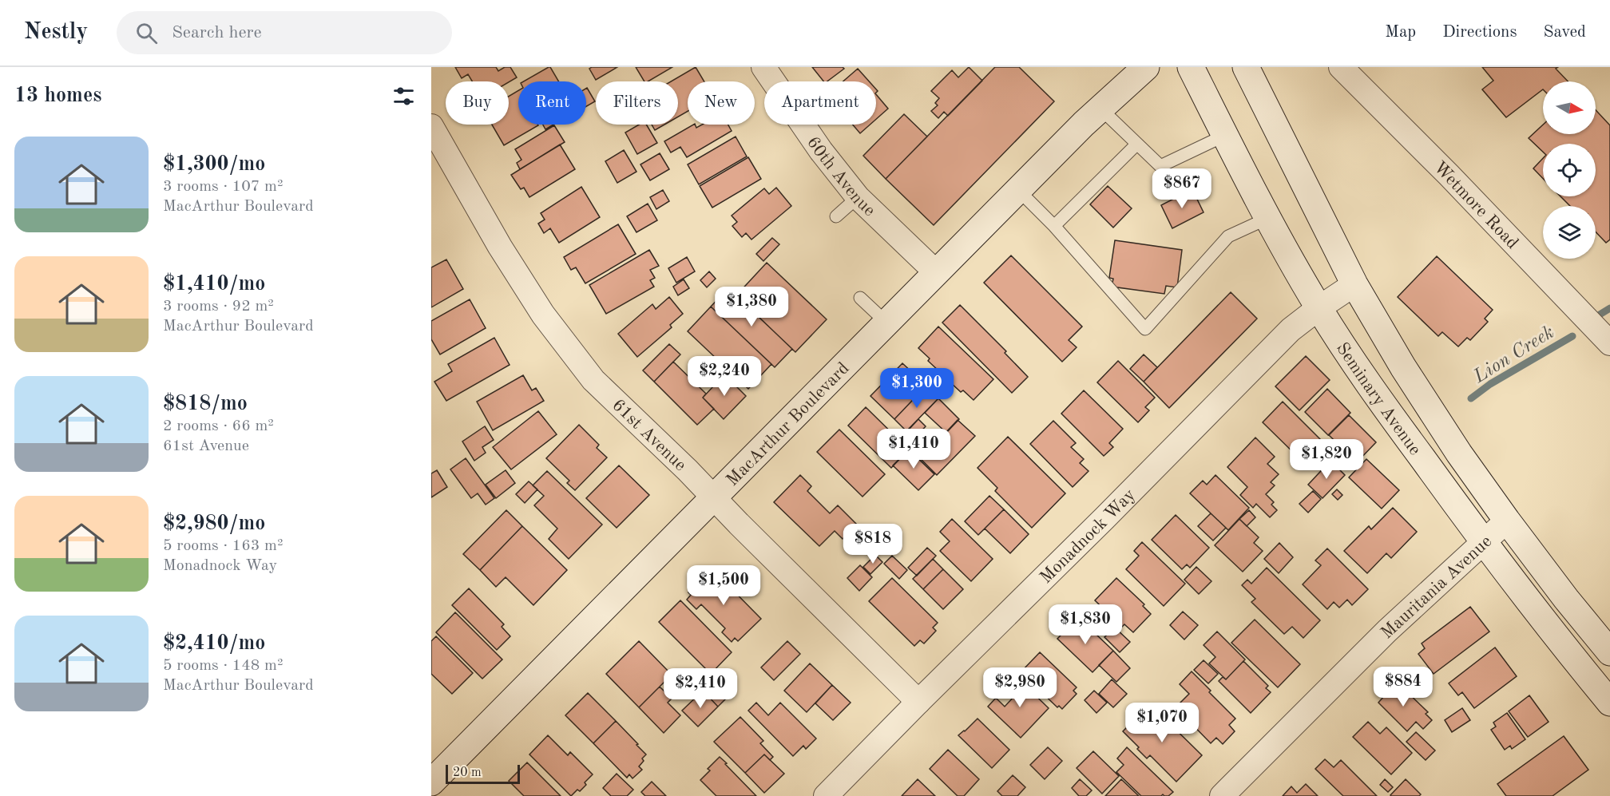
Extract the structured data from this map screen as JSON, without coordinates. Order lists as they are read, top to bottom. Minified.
{"streets":{"street":["60th Avenue","Wetmore Road","Seminary Avenue","MacArthur Boulevard","61st Avenue","Monadnock Way","Mauritania Avenue"]},"crossings":[["60th Avenue","MacArthur Boulevard"],["Seminary Avenue","Monadnock Way"],["Seminary Avenue","Mauritania Avenue"],["MacArthur Boulevard","61st Avenue"],["61st Avenue","Monadnock Way"]],"water":["Lion Creek"],"scale_bar":"20 m","north":"right","page":{"header":"Nestly","search":"Search here","nav":["Map","Directions","Saved"],"heading":"13 homes","chip":["Buy","Rent","Filters","New","Apartment"],"list":[{"name":"$1,300/mo","note":"3 rooms · 107 m² · MacArthur Boulevard"},{"name":"$1,410/mo","note":"3 rooms · 92 m² · MacArthur Boulevard"},{"name":"$818/mo","note":"2 rooms · 66 m² · 61st Avenue"},{"name":"$2,980/mo","note":"5 rooms · 163 m² · Monadnock Way"},{"name":"$2,410/mo","note":"5 rooms · 148 m² · MacArthur Boulevard"}],"price":["$867","$1,380","$2,240","$1,300","$1,410","$1,820","$818","$1,500","$1,830","$884","$2,980","$2,410","$1,070"],"scale":"20 m"}}
